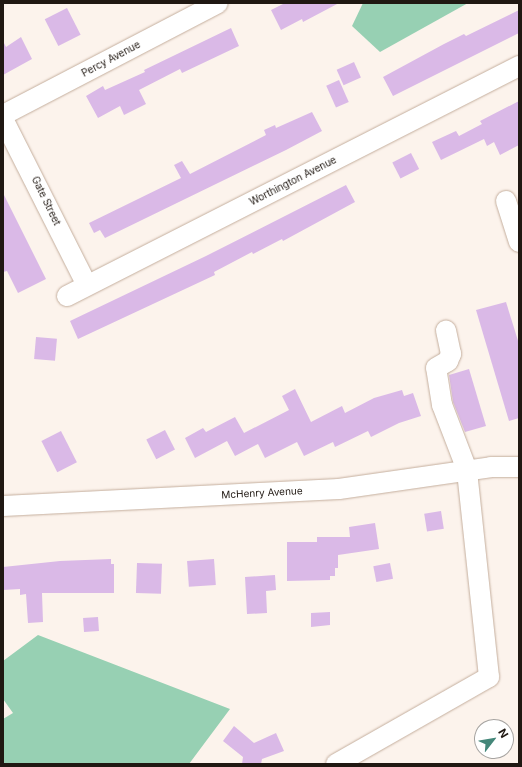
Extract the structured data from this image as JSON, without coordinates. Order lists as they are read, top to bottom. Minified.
{"streets":{"street":["Percy Avenue","Worthington Avenue","Gate Street","McHenry Avenue"]},"crossings":[["Worthington Avenue","Gate Street"]],"north":"top right"}
